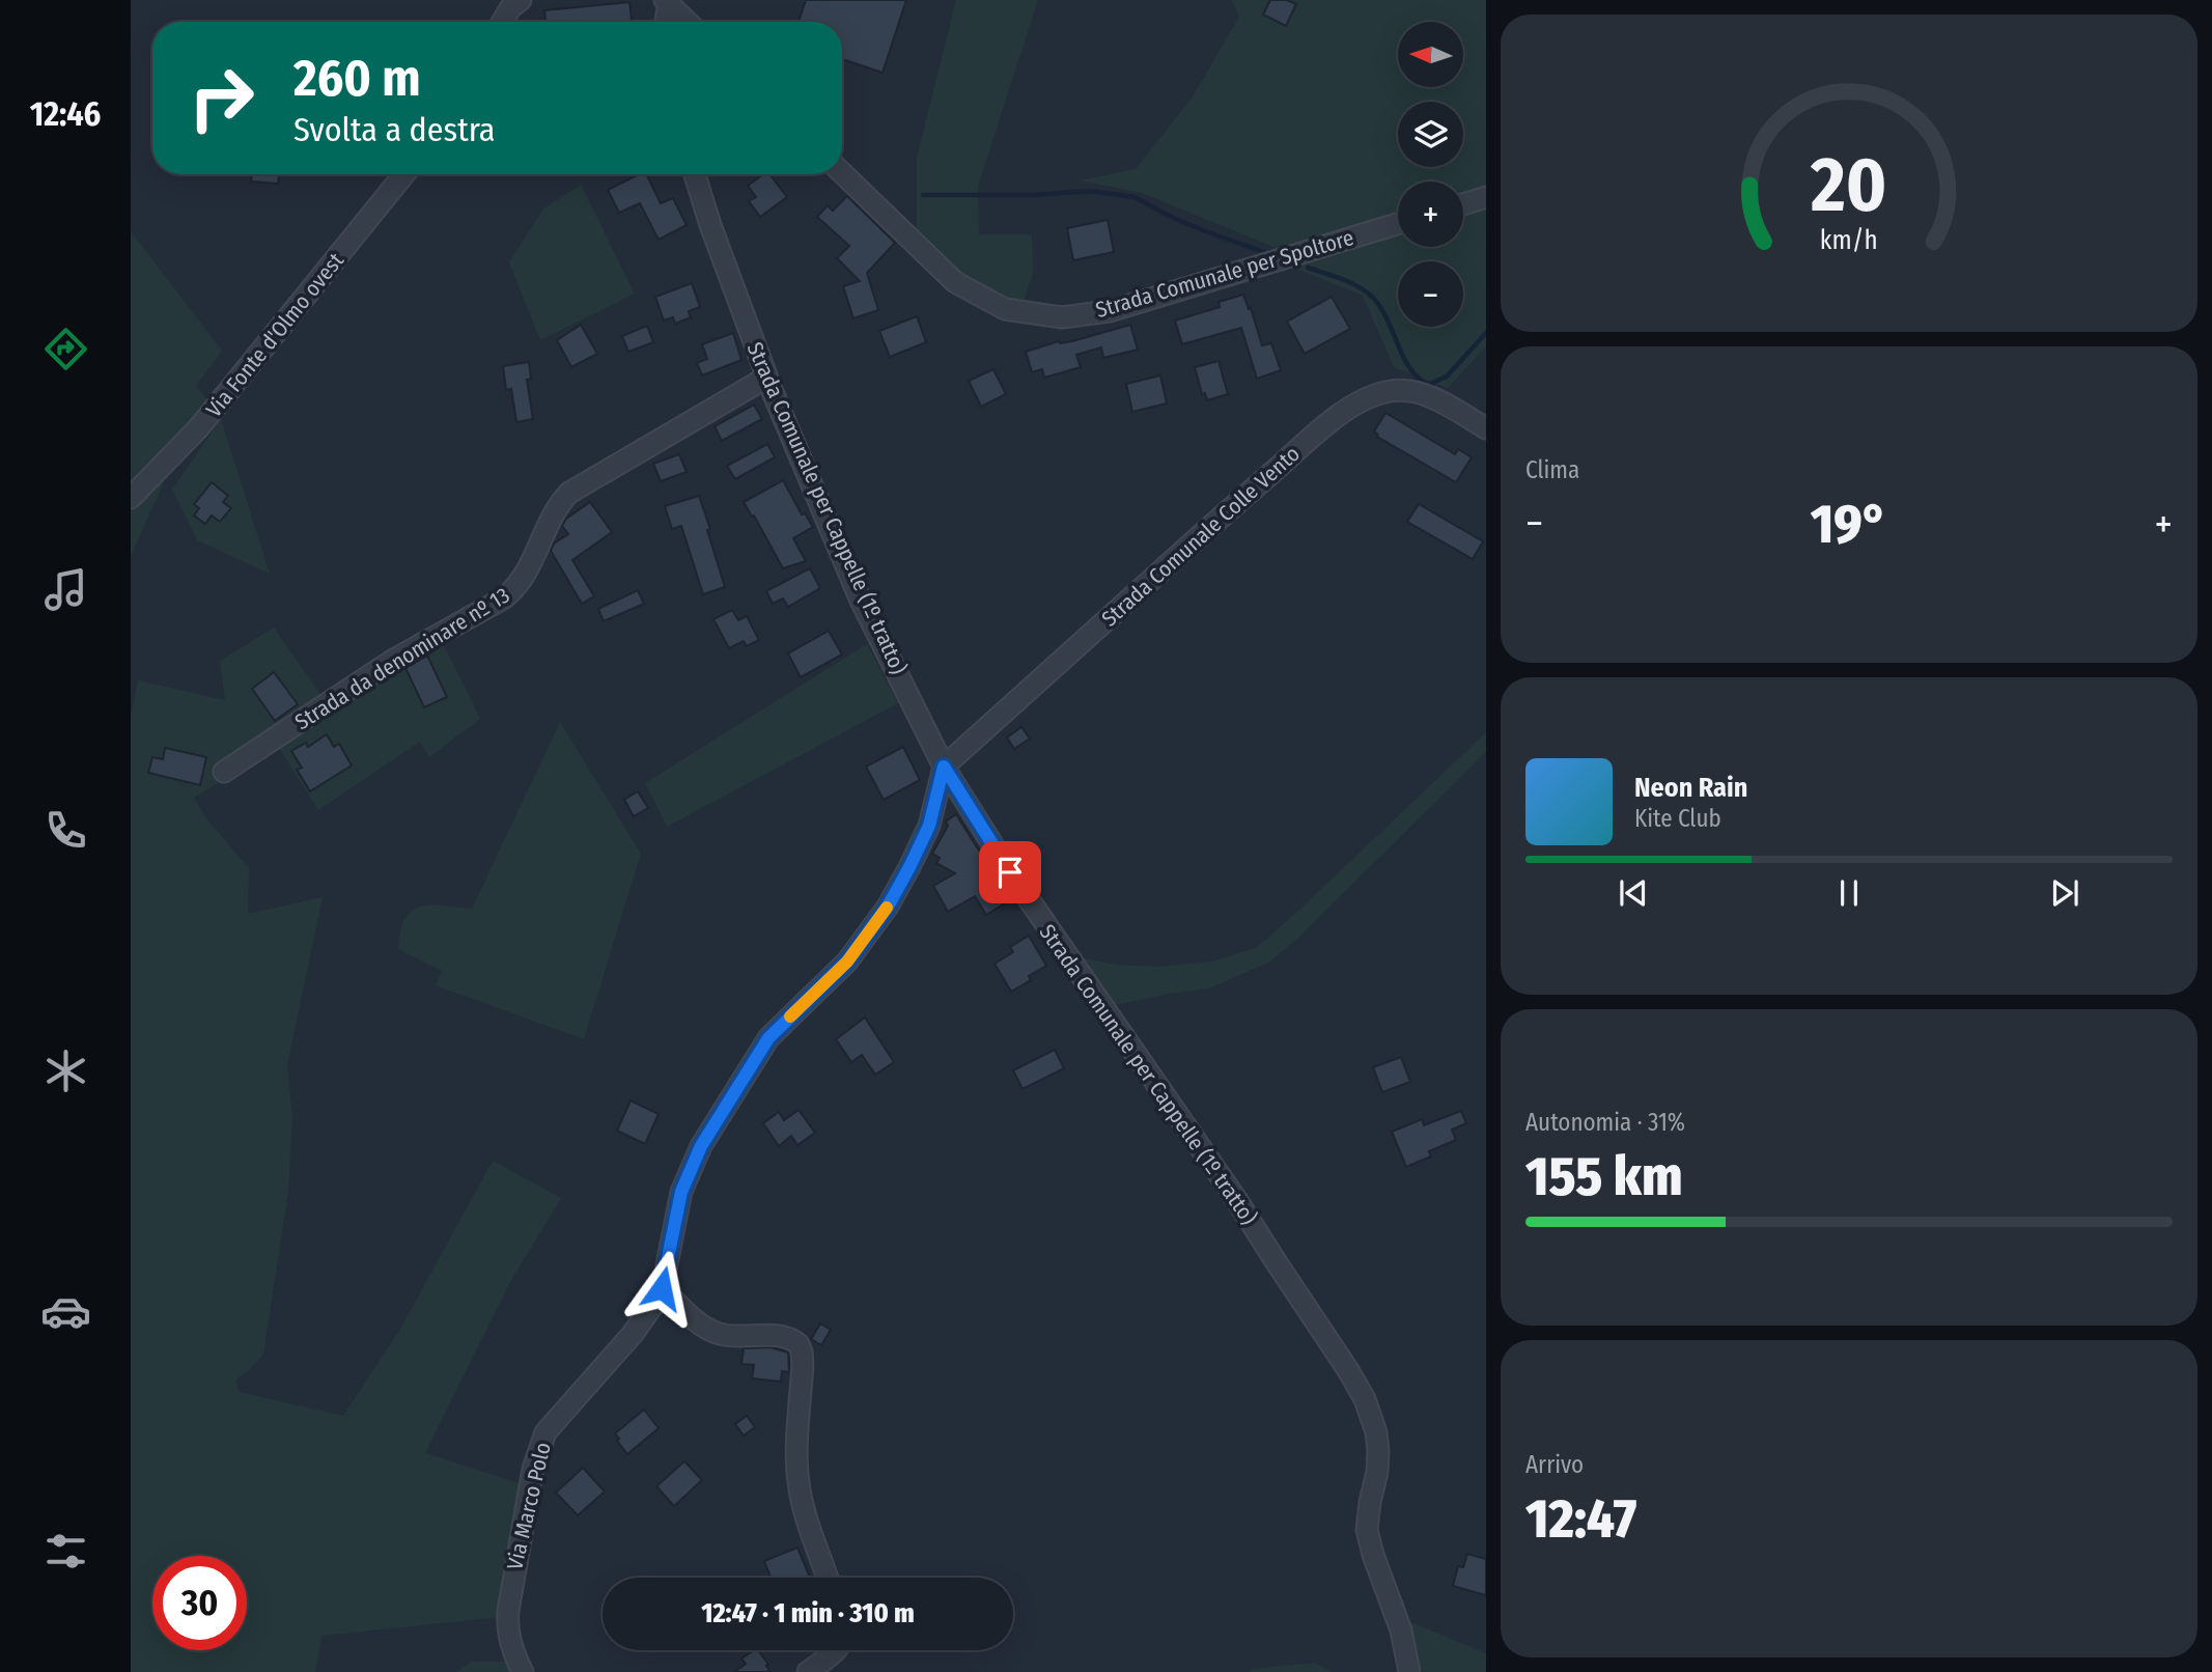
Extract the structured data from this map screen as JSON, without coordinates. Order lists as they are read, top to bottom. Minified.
{"streets":{"street":["Strada Comunale per Spoltore","Via Fonte d'Olmo ovest","Strada Comunale per Cappelle (1º tratto)","Strada Comunale Colle Vento","Strada da denominare nº 13","Via Marco Polo"]},"crossings":[["Strada Comunale per Cappelle (1º tratto)","Strada Comunale Colle Vento"],["Strada Comunale per Cappelle (1º tratto)","Strada da denominare nº 13"],["Strada Comunale per Cappelle (1º tratto)","Via Marco Polo"],["Strada Comunale Colle Vento","Via Marco Polo"]],"north":"left","page":{"tabs":"12:46","map_buttons":["+","−"],"turn":["260 m","Svolta a destra"],"tile":["Clima",["Autonomia · 31%","155 km"],["Arrivo","12:47"]],"heat":["−","19°","+"],"song":["Neon Rain","Kite Club"],"limit":"30","trip":"12:47 · 1 min · 310 m","gauge":["20","km/h"]}}
